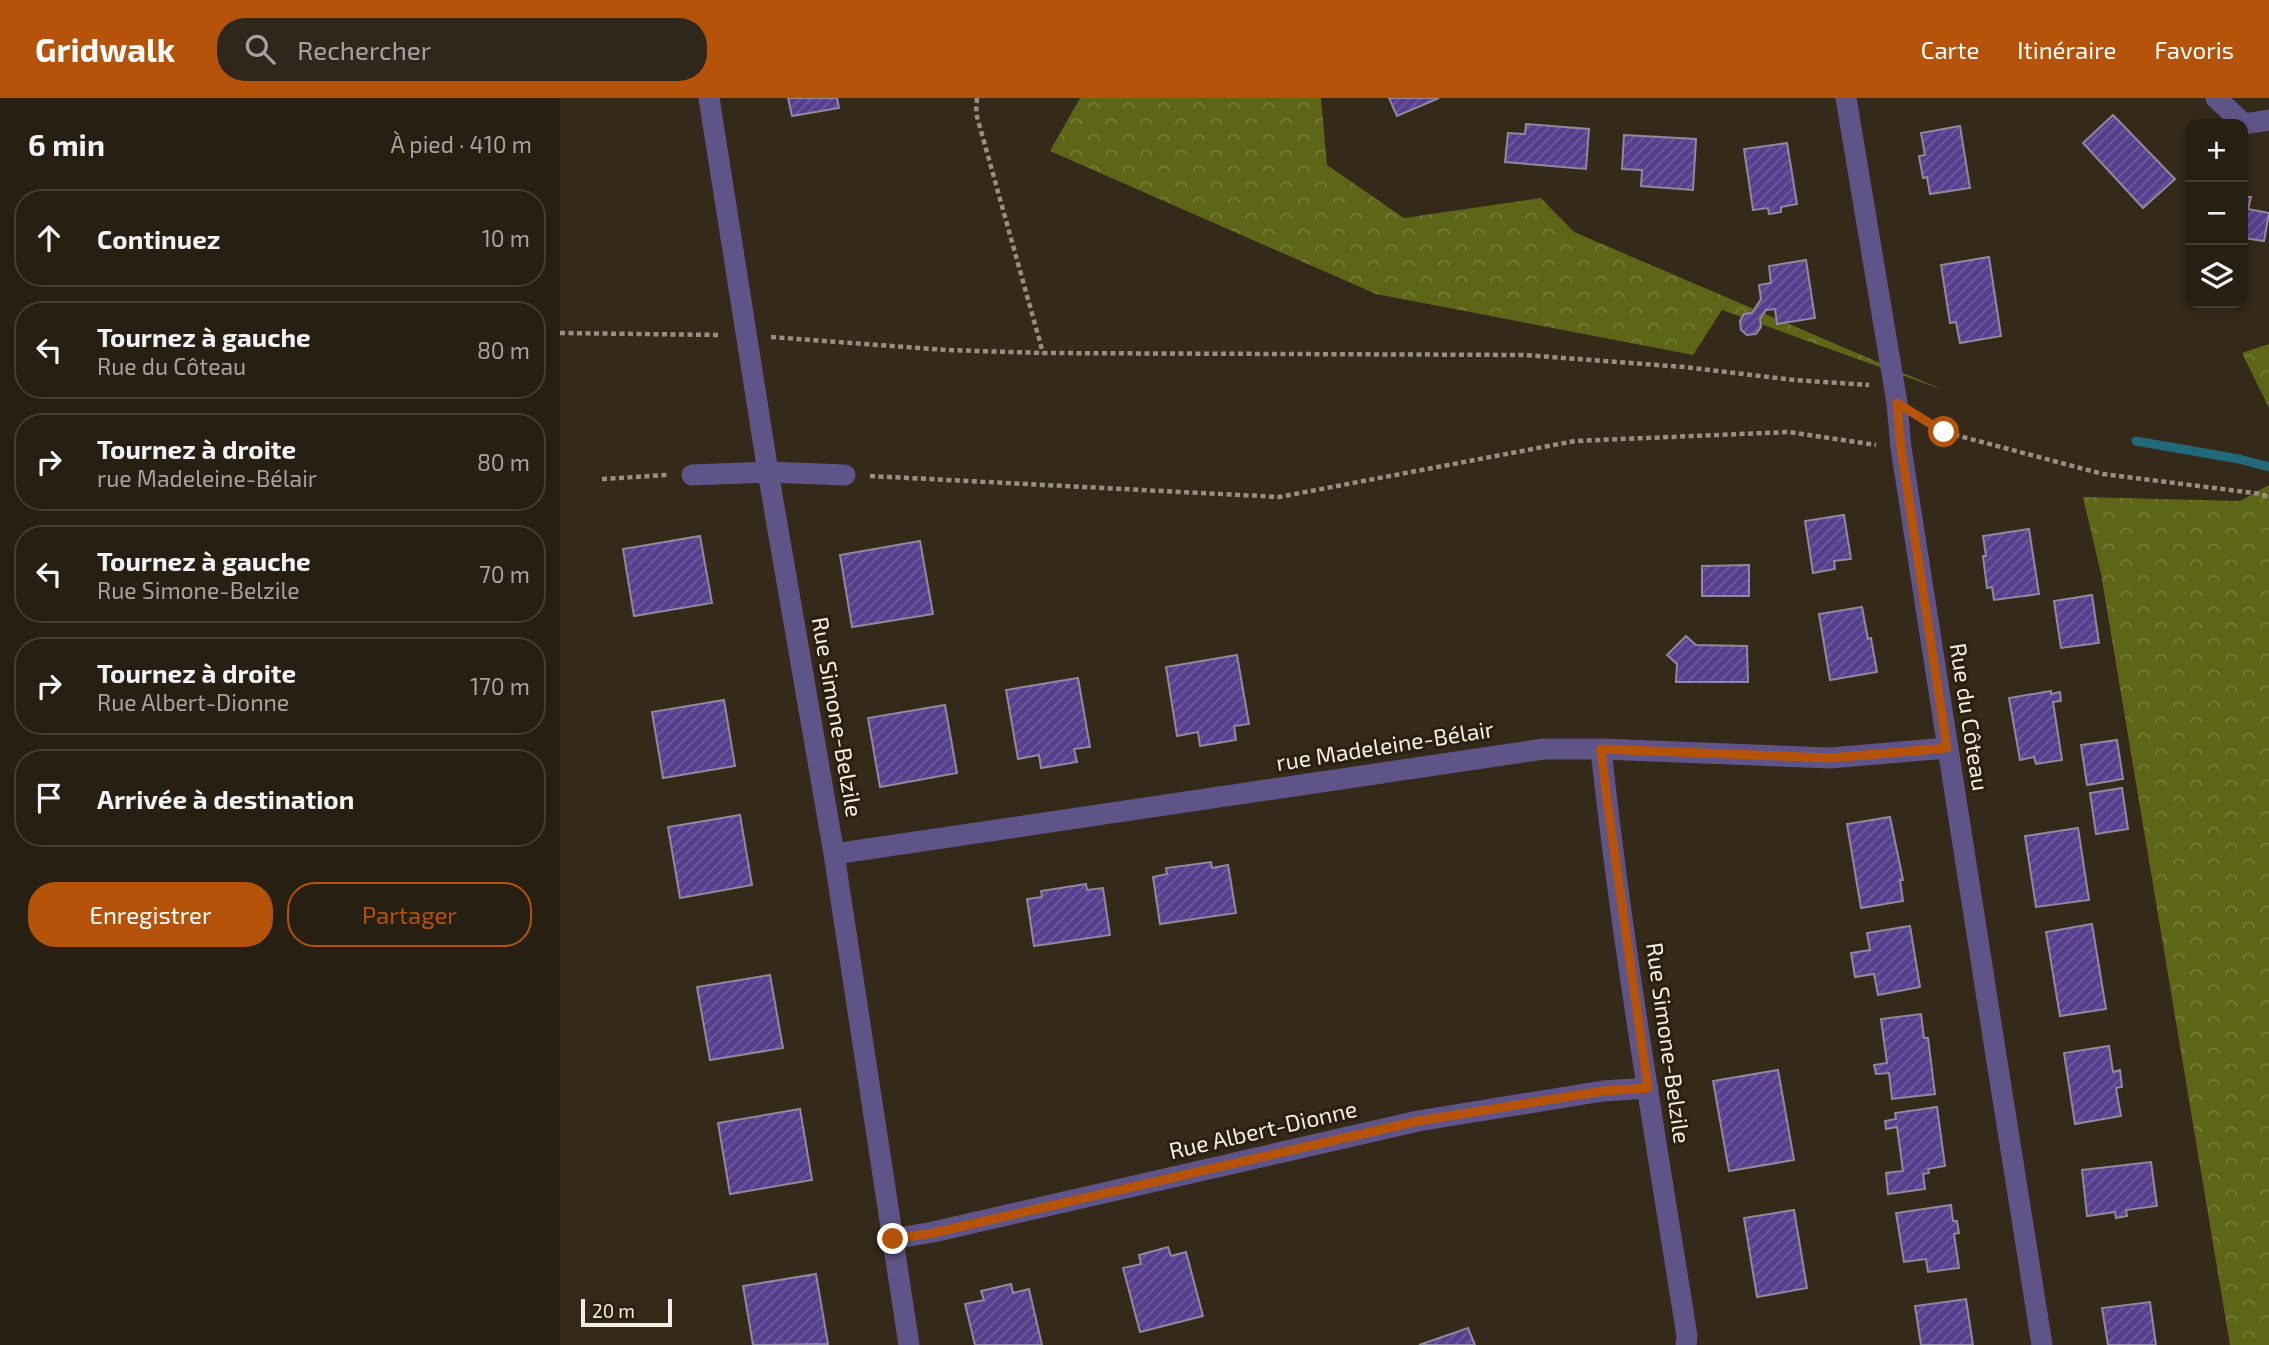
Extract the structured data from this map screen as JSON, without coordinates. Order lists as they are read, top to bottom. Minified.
{"streets":{"street":["Rue Simone-Belzile","Rue du Côteau","rue Madeleine-Bélair","Rue Albert-Dionne"]},"crossings":[["Rue Simone-Belzile","rue Madeleine-Bélair"],["Rue Simone-Belzile","Rue Albert-Dionne"],["Rue du Côteau","rue Madeleine-Bélair"]],"scale_bar":"20 m","page":{"header":"Gridwalk","search":"Rechercher","nav":["Carte","Itinéraire","Favoris"],"heading":["6 min","À pied · 410 m"],"map_buttons":["+","−"],"list":[["Continuez","10 m"],["Tournez à gauche","Rue du Côteau","80 m"],["Tournez à droite","rue Madeleine-Bélair","80 m"],["Tournez à gauche","Rue Simone-Belzile","70 m"],["Tournez à droite","Rue Albert-Dionne","170 m"],"Arrivée à destination"],"buttons":["Enregistrer","Partager"],"scale":"20 m"}}
